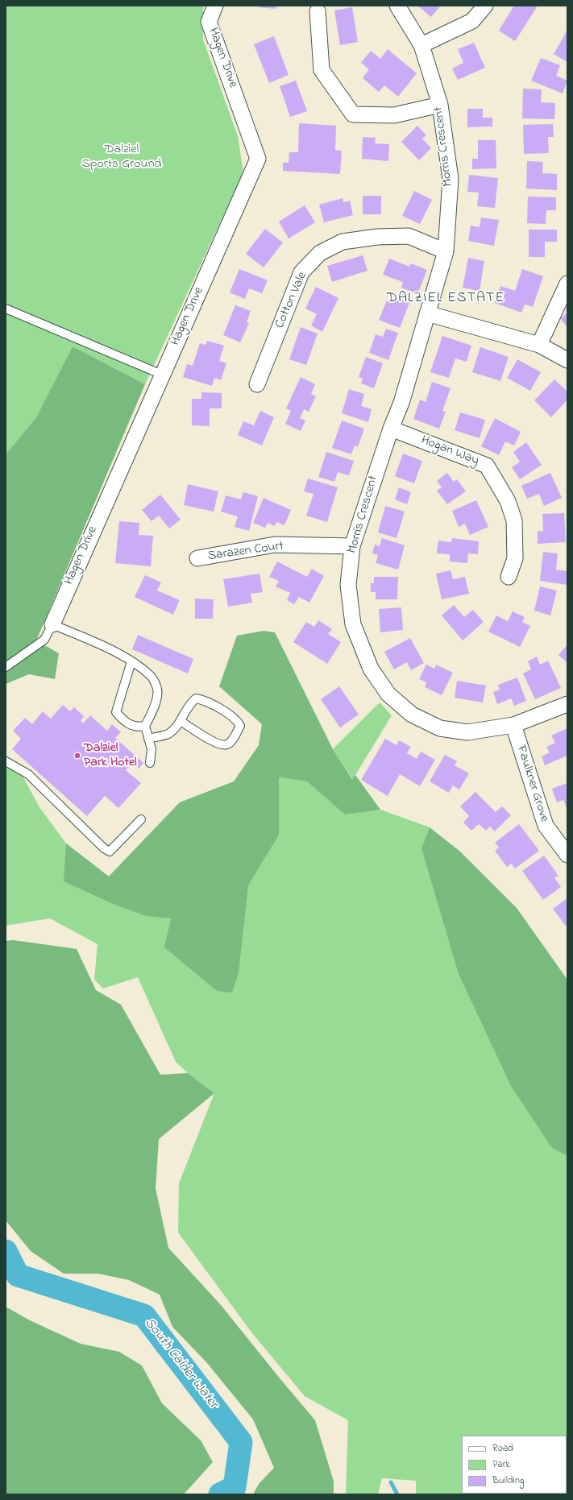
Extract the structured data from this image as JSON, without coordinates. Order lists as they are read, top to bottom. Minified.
{"streets":{"street":["Hagen Drive","Morris Crescent","Cotton Vale","Hogan Way","Sarazen Court","Faulkner Grove"]},"crossings":[["Morris Crescent","Cotton Vale"],["Morris Crescent","Hogan Way"],["Morris Crescent","Sarazen Court"],["Morris Crescent","Faulkner Grove"]],"districts":["DALZIEL ESTATE"],"water":["South Calder Water"],"parks":["Dalziel Sports Ground"],"places":["Dalziel Park Hotel"],"legend":["Road","Park","Building"]}
